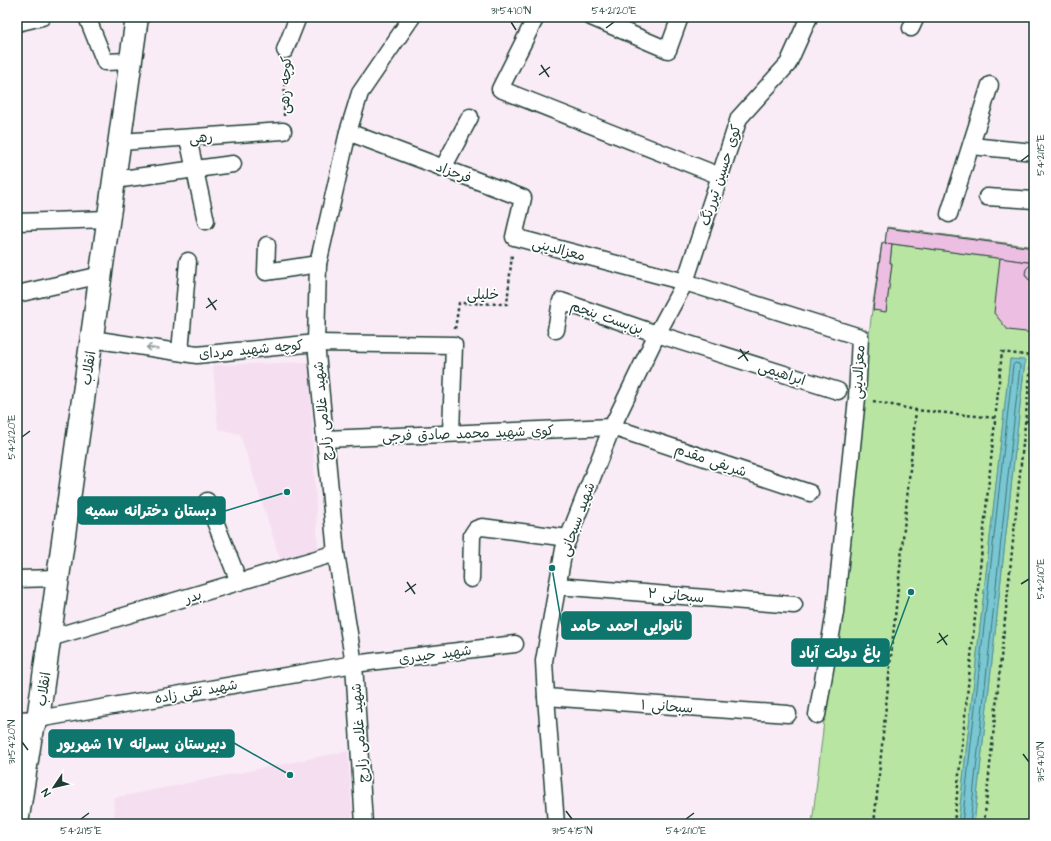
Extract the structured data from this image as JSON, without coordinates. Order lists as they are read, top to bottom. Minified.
{"streets":{"main road":["انقلاب"],"street":["کوچه رهی","رهی","فرحزاد","کوی حسین تیررنگ","معزالدینی","بن‌بست پنجم","کوچه شهید مردای","ابراهیمی","شهید غلامی زارچ","کوی شهید محمد صادق فرجی","شریفی مقدم","شهید سبحانی","سبحانی ۲","بدر","شهید حیدری","شهید تقی زاده","سبحانی ۱"],"path":["خلیلی"]},"crossings":[["کوچه رهی","رهی"],["رهی","انقلاب"],["فرحزاد","معزالدینی"],["فرحزاد","خلیلی"],["فرحزاد","شهید غلامی زارچ"],["کوی حسین تیررنگ","معزالدینی"],["کوی حسین تیررنگ","شهید سبحانی"],["معزالدینی","خلیلی"],["معزالدینی","شهید سبحانی"],["خلیلی","کوچه شهید مردای"],["بن‌بست پنجم","ابراهیمی"],["بن‌بست پنجم","شهید سبحانی"],["کوچه شهید مردای","انقلاب"],["کوچه شهید مردای","شهید غلامی زارچ"],["انقلاب","بدر"],["انقلاب","شهید تقی زاده"],["ابراهیمی","شهید سبحانی"],["شهید غلامی زارچ","کوی شهید محمد صادق فرجی"],["شهید غلامی زارچ","بدر"],["شهید غلامی زارچ","شهید حیدری"],["شهید غلامی زارچ","شهید تقی زاده"],["کوی شهید محمد صادق فرجی","شریفی مقدم"],["کوی شهید محمد صادق فرجی","شهید سبحانی"],["شریفی مقدم","شهید سبحانی"],["شهید سبحانی","سبحانی ۲"],["شهید سبحانی","سبحانی ۱"],["شهید حیدری","شهید تقی زاده"]],"places":["دبستان دخترانه سمیه","نانوایی احمد حامد","باغ دولت آباد","دبیرستان پسرانه ۱۷ شهریور"],"north":"bottom left","coordinates":["31°54'10\"N","54°21'20\"E","54°21'15\"E","54°21'10\"E","31°54'20\"N","31°54'15\"N"]}
